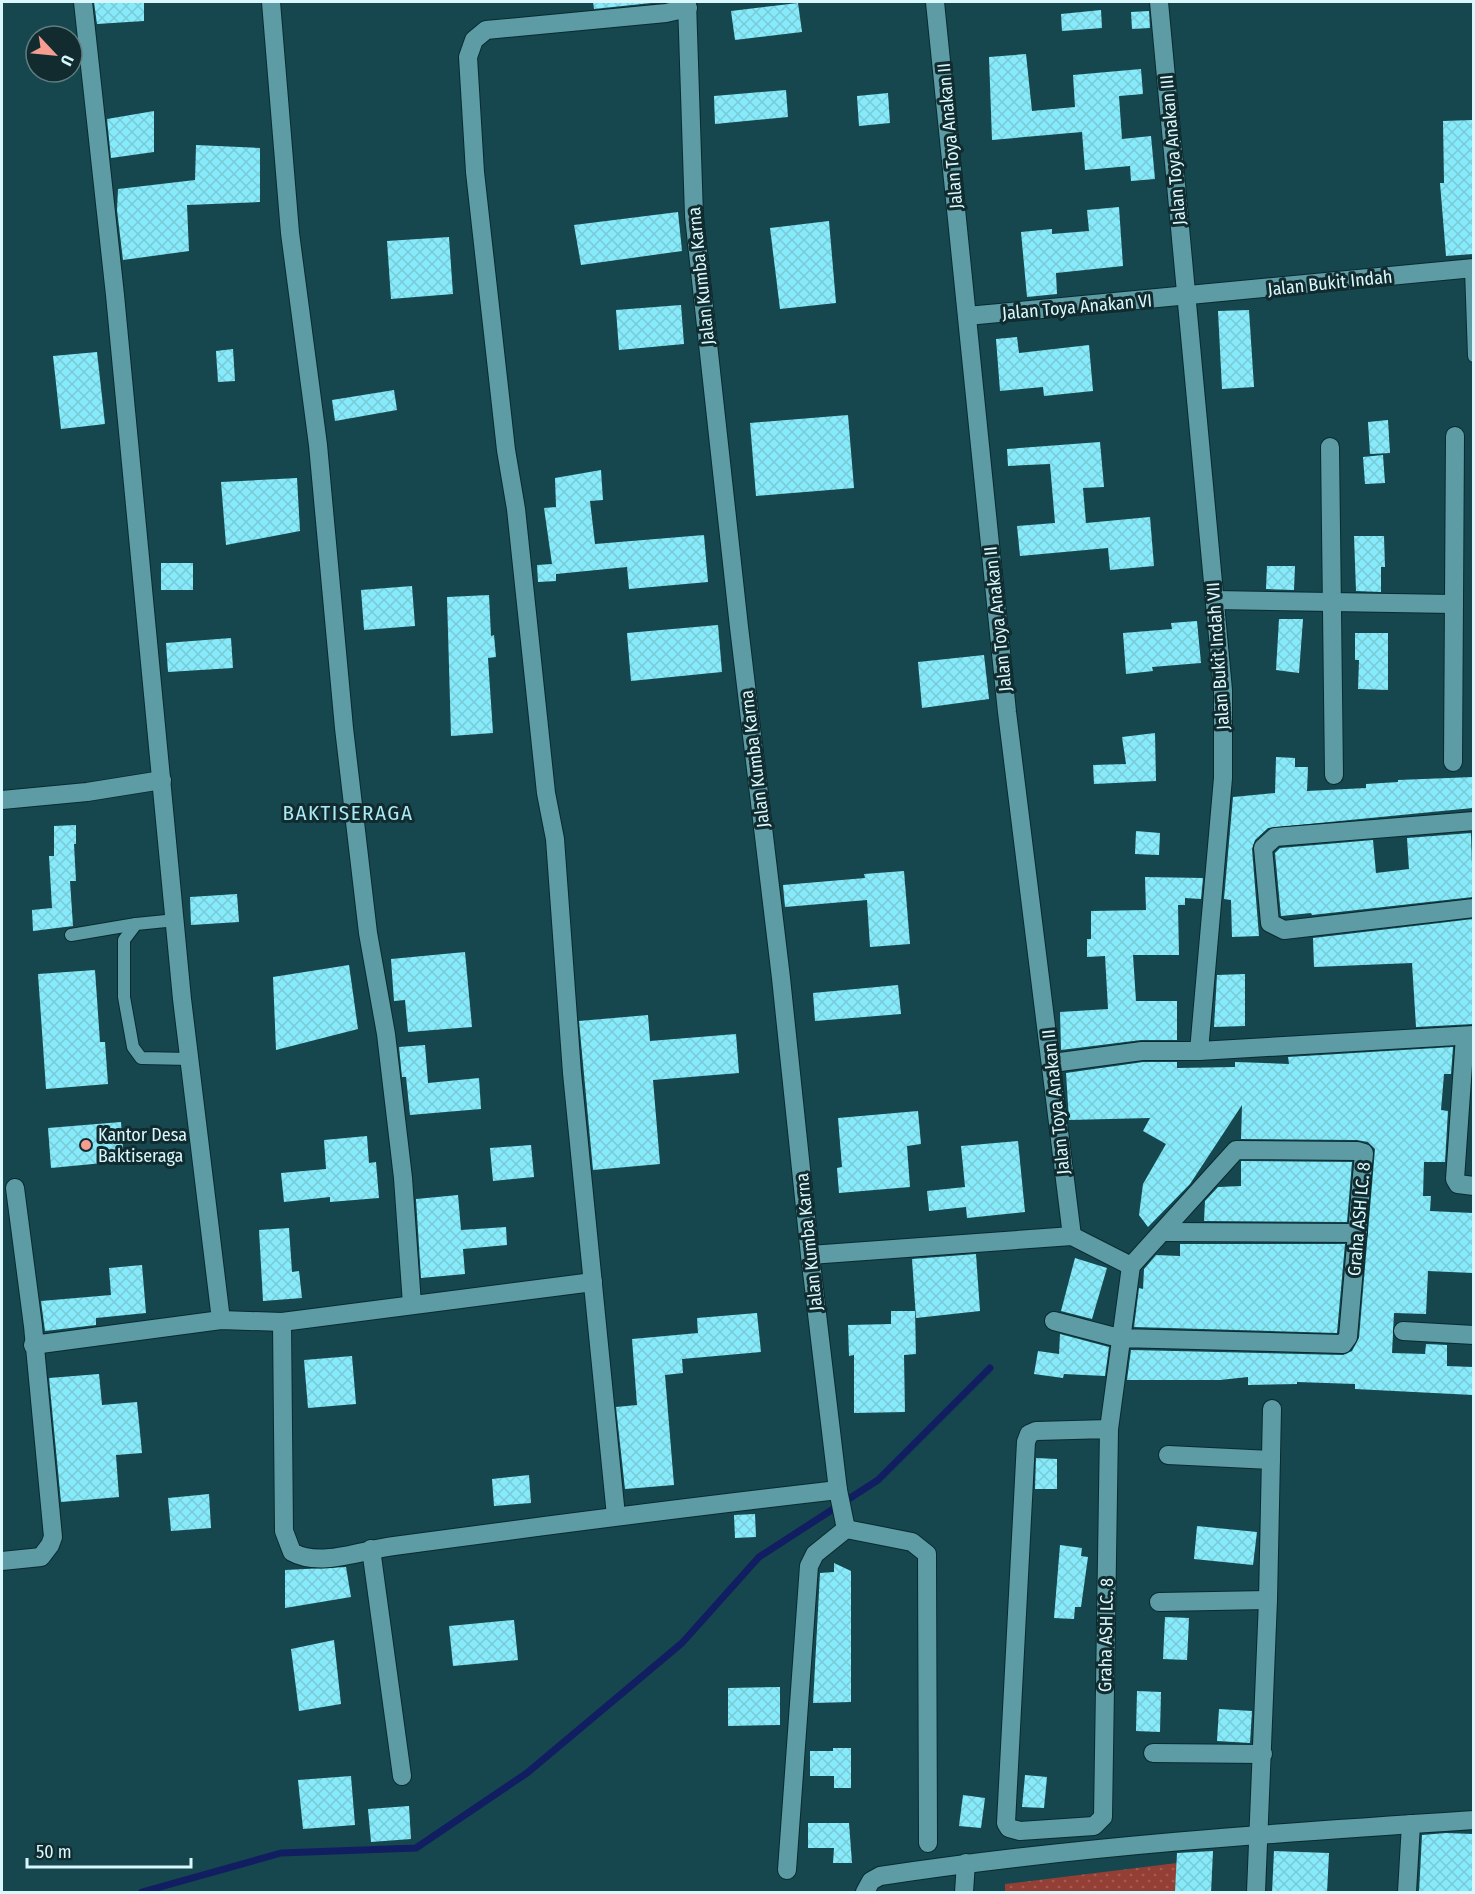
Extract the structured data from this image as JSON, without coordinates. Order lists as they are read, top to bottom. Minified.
{"streets":{"street":["Jalan Toya Anakan II","Jalan Toya Anakan III","Jalan Kumba Karna","Jalan Bukit Indah","Jalan Toya Anakan VI","Jalan Bukit Indah VII","Graha ASH LC. 8"]},"crossings":[["Jalan Toya Anakan II","Jalan Toya Anakan VI"],["Jalan Toya Anakan III","Jalan Bukit Indah"],["Jalan Toya Anakan III","Jalan Toya Anakan VI"],["Jalan Toya Anakan III","Jalan Bukit Indah VII"],["Jalan Bukit Indah","Jalan Toya Anakan VI"],["Jalan Bukit Indah","Jalan Bukit Indah VII"],["Jalan Toya Anakan VI","Jalan Bukit Indah VII"]],"districts":["BAKTISERAGA"],"places":["Kantor Desa Baktiseraga"],"scale_bar":"50 m","north":"bottom right"}
